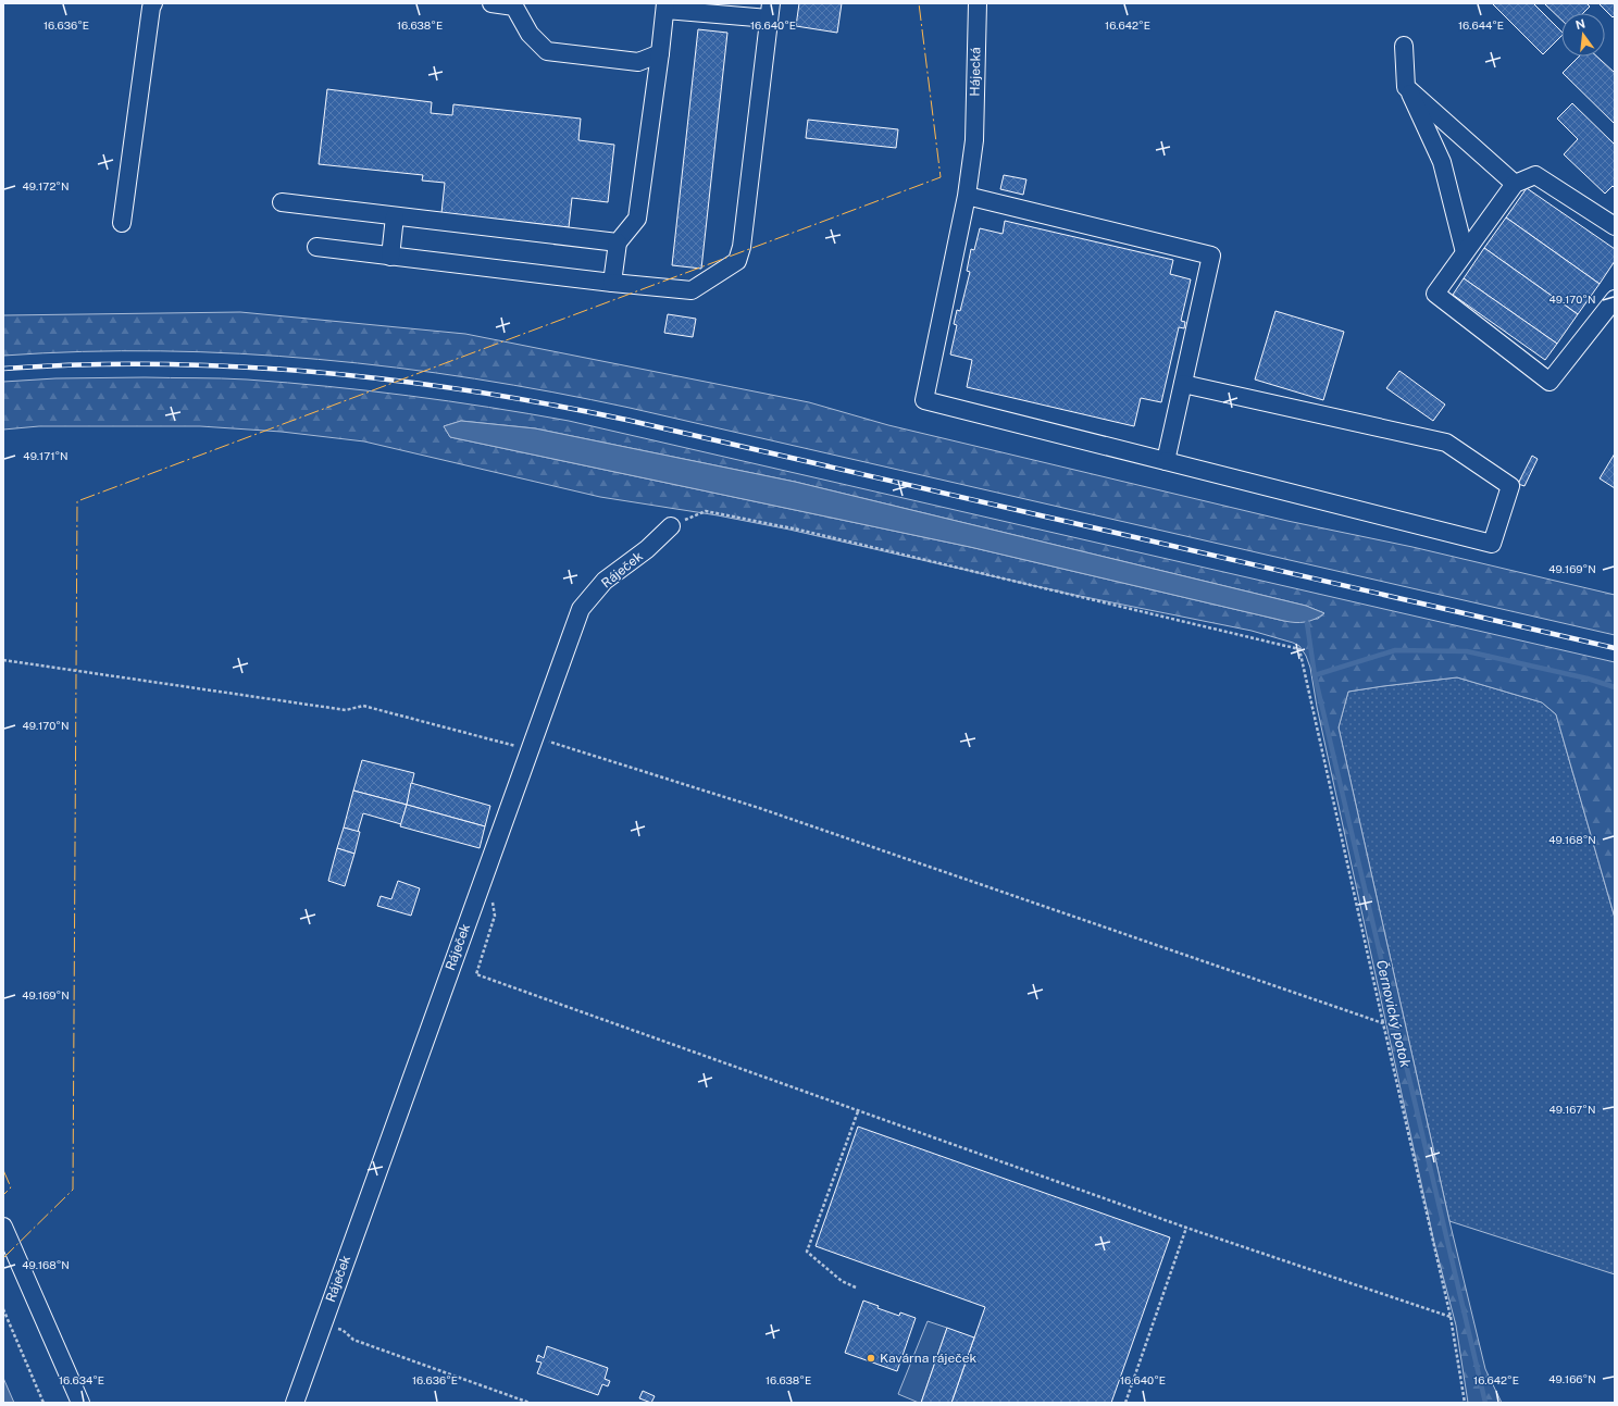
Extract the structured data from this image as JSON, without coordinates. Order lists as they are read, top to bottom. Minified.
{"streets":{"street":["Hájecká","Ráječek"]},"water":["Černovický potok"],"places":["Kavárna ráječek"],"north":"top","coordinates":["16.636°E","16.638°E","16.640°E","16.642°E","16.644°E","49.172°N","49.170°N","49.171°N","49.169°N","49.168°N","49.167°N","49.166°N","16.634°E"]}
